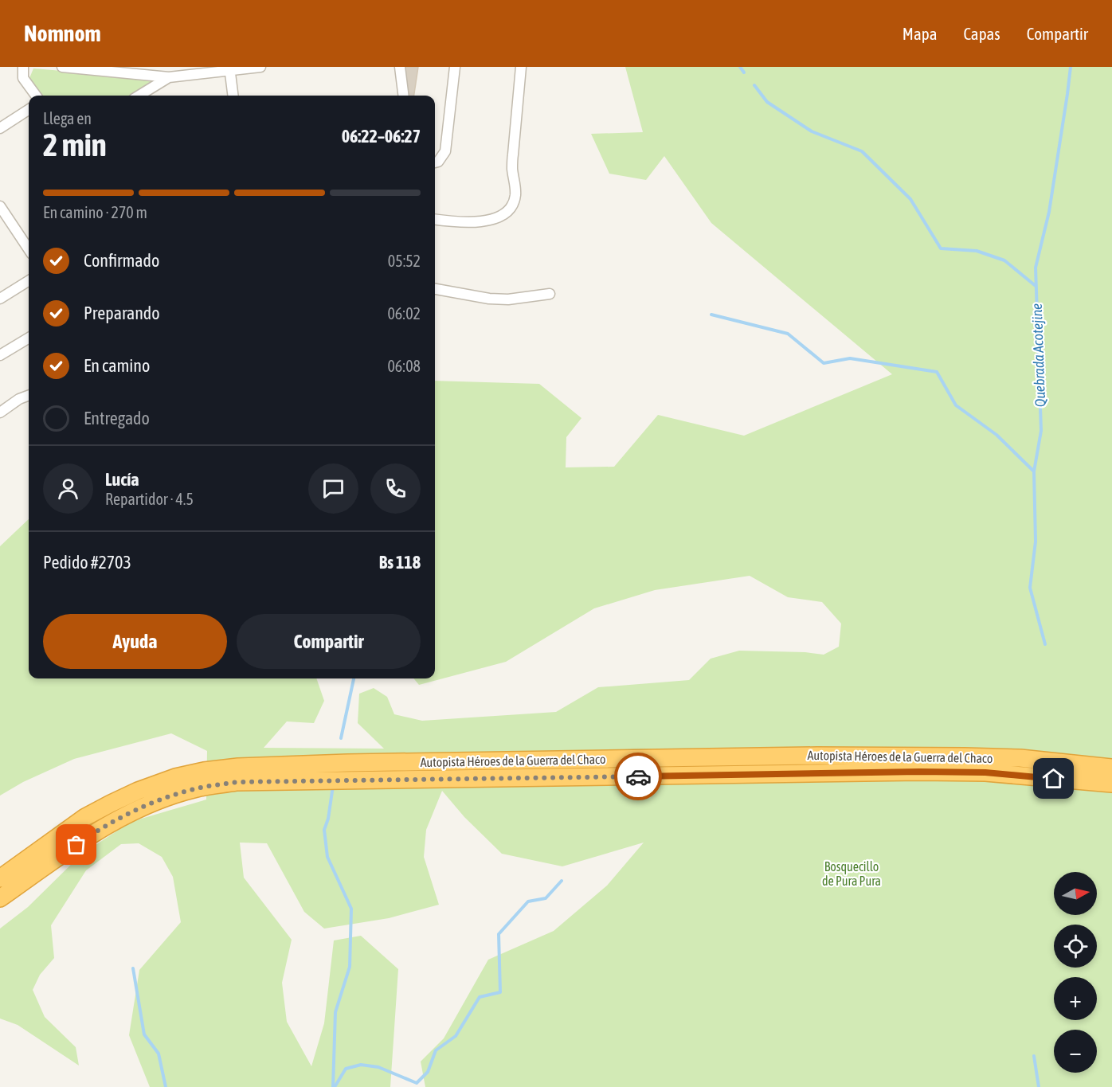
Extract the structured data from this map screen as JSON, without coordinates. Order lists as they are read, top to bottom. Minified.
{"streets":{"highway":["Autopista Héroes de la Guerra del Chaco"]},"water":["Quebrada Acotejine"],"parks":["Bosquecillo de Pura Pura"],"north":"right","page":{"header":"Nomnom","nav":["Mapa","Capas","Compartir"],"heading":["2 min","Llega en","06:22–06:27"],"panel":["Lucía","Repartidor · 4.5","Pedido #2703","Bs 118"],"bar":"En camino · 270 m","list":[["Confirmado","05:52"],["Preparando","06:02"],["En camino","06:08"],"Entregado"],"buttons":["Ayuda","Compartir"],"map_buttons":["+","−"]}}
